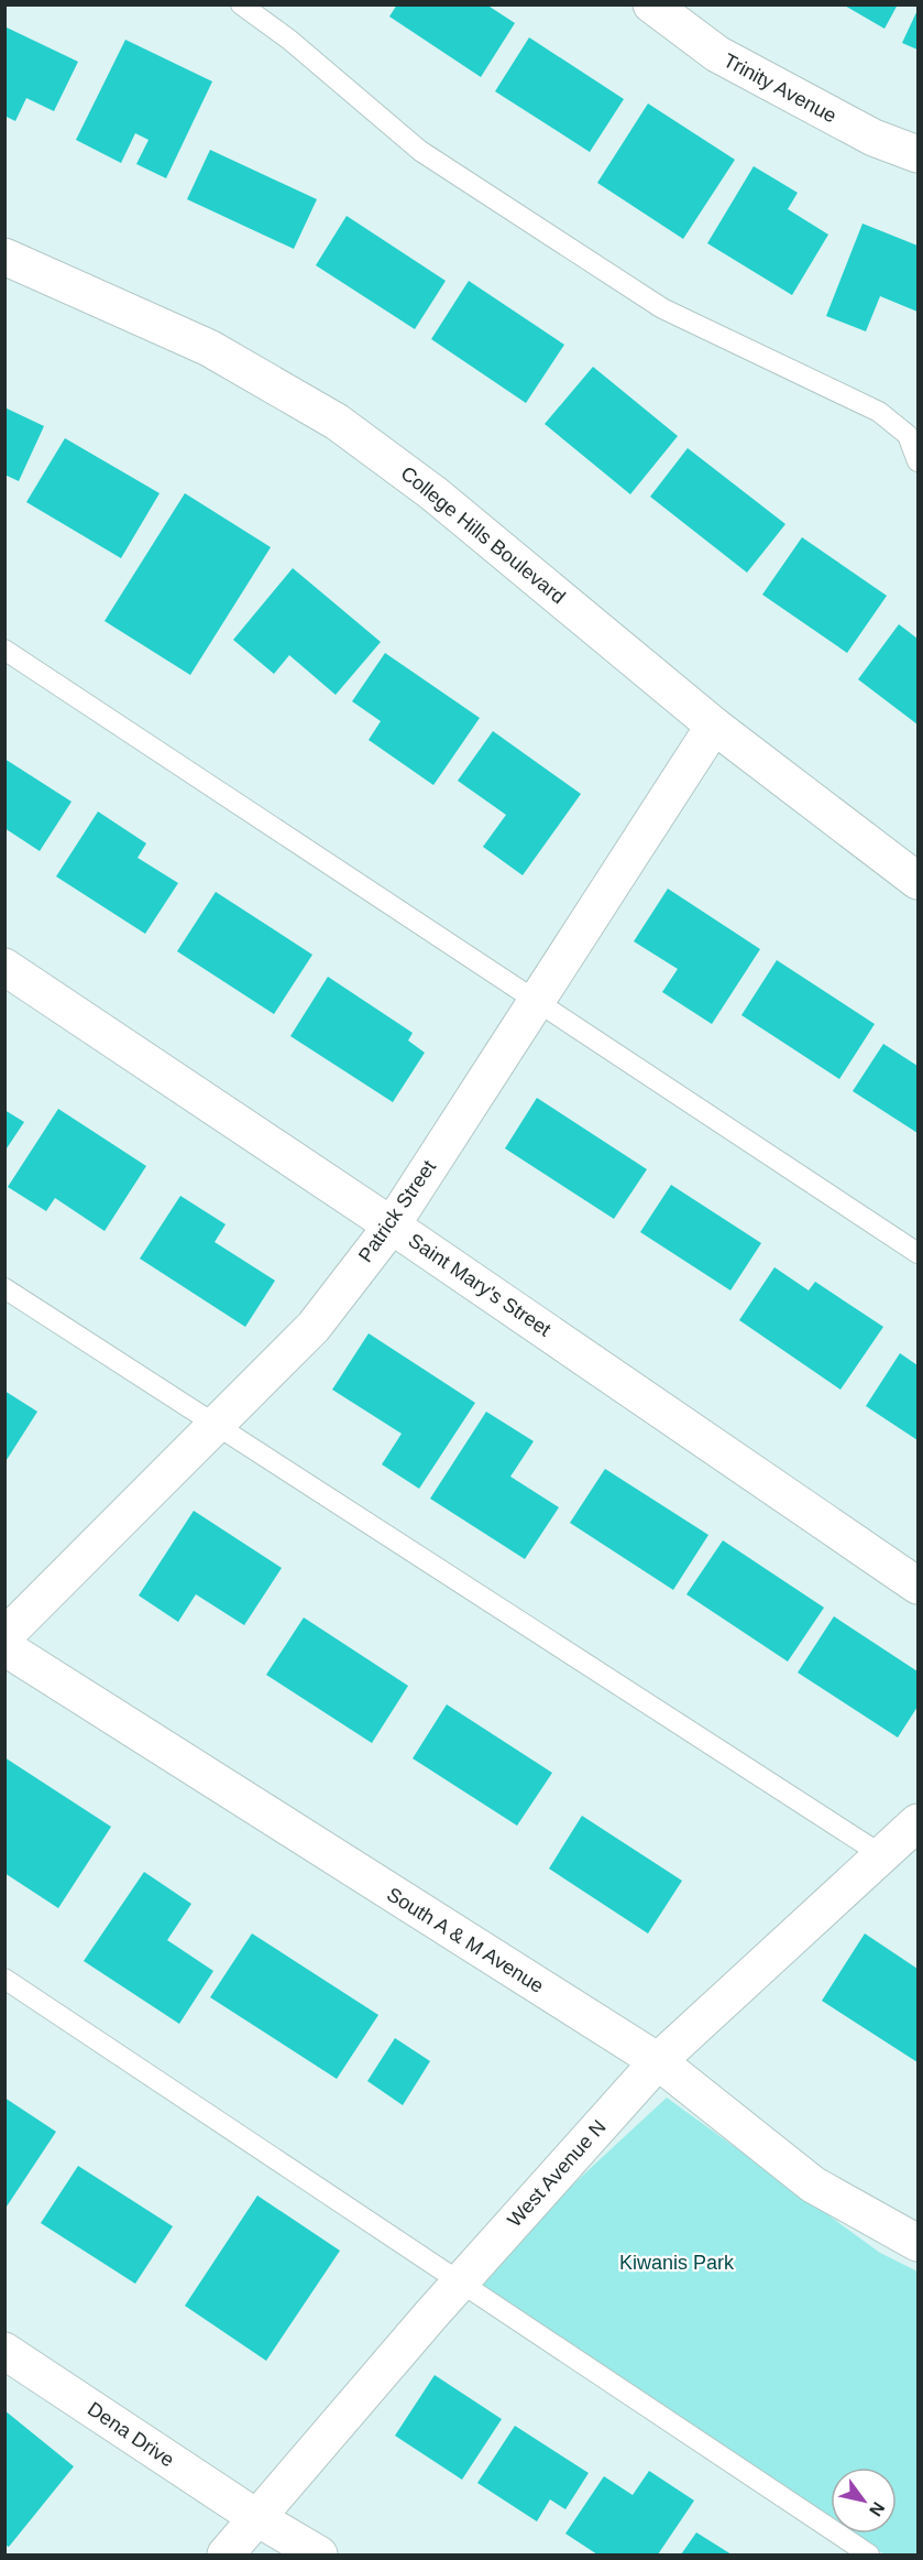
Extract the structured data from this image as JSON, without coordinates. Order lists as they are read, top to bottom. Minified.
{"streets":{"street":["Trinity Avenue","College Hills Boulevard","Patrick Street","Saint Mary's Street","South A & M Avenue","West Avenue N","Dena Drive"]},"crossings":[["College Hills Boulevard","Patrick Street"],["Patrick Street","Saint Mary's Street"],["South A & M Avenue","West Avenue N"],["West Avenue N","Dena Drive"]],"parks":["Kiwanis Park"],"north":"bottom right"}
